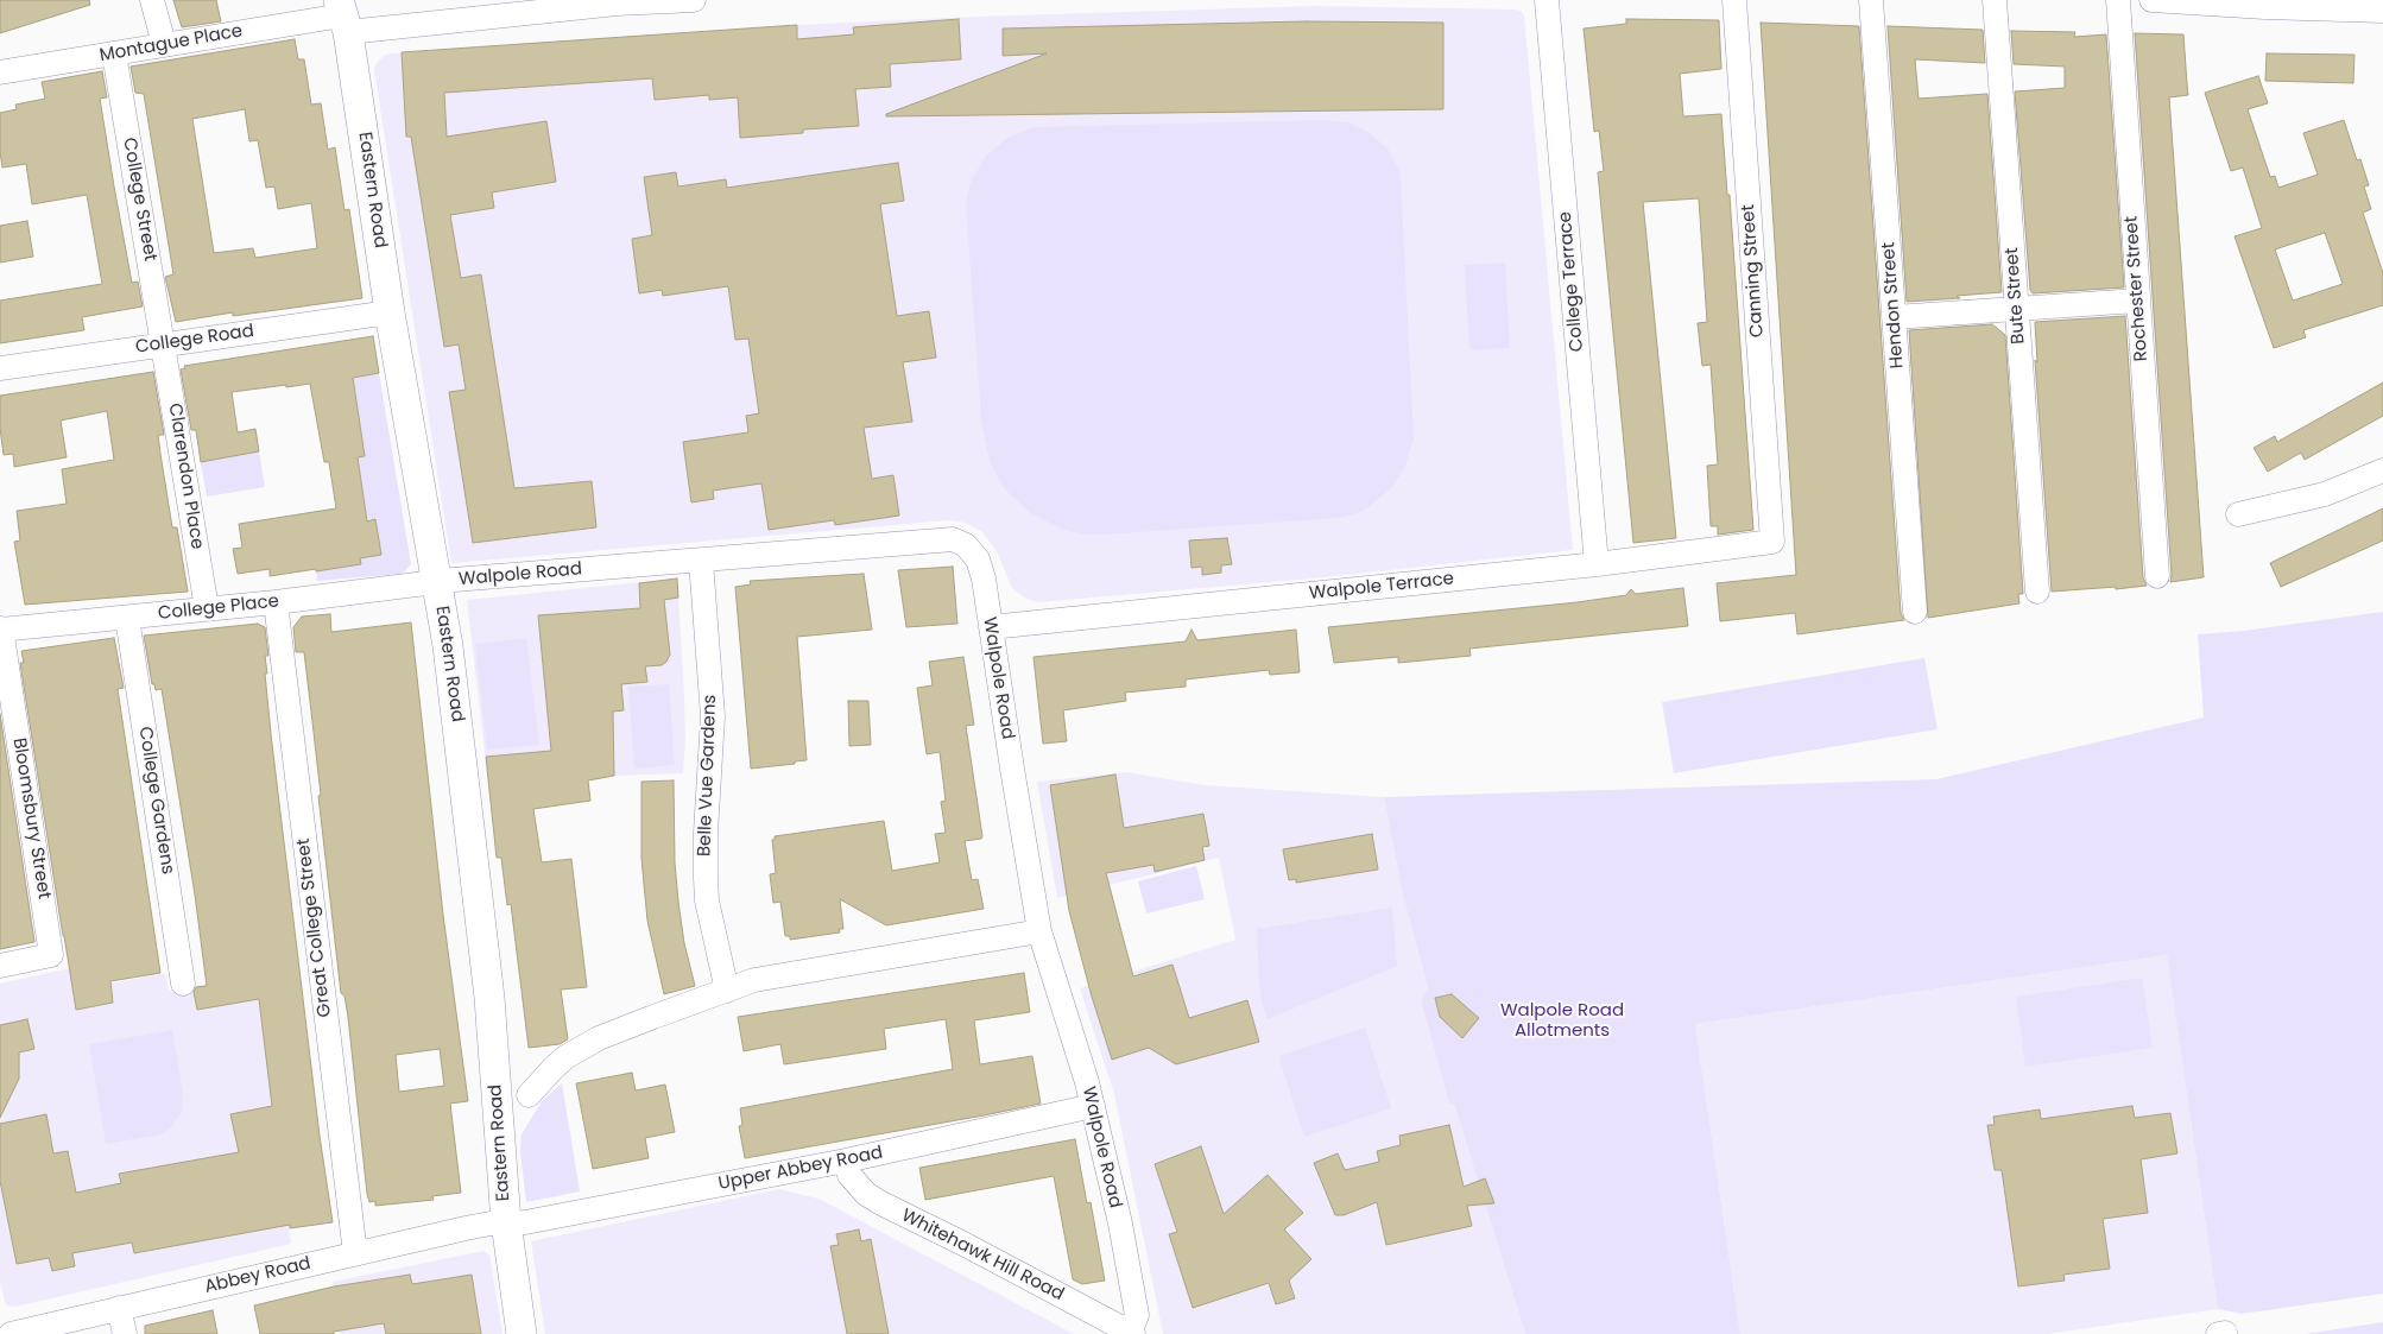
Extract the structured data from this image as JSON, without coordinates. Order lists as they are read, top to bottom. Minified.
{"streets":{"street":["Montague Place","Eastern Road","College Street","Canning Street","College Terrace","Rochester Street","Bute Street","Hendon Street","College Road","Clarendon Place","Walpole Road","Walpole Terrace","College Place","Belle Vue Gardens","College Gardens","Bloomsbury Street","Great College Street","Upper Abbey Road","Whitehawk Hill Road","Abbey Road"]},"crossings":[["Montague Place","Eastern Road"],["Montague Place","College Street"],["Eastern Road","College Road"],["Eastern Road","Walpole Road"],["Eastern Road","College Place"],["Eastern Road","Upper Abbey Road"],["Eastern Road","Abbey Road"],["College Street","College Road"],["College Street","Clarendon Place"],["Canning Street","Walpole Terrace"],["College Terrace","Walpole Terrace"],["College Road","Clarendon Place"],["Clarendon Place","College Place"],["Walpole Road","Walpole Terrace"],["Walpole Road","College Place"],["Walpole Road","Belle Vue Gardens"],["Walpole Road","Upper Abbey Road"],["Walpole Road","Whitehawk Hill Road"],["College Place","College Gardens"],["College Place","Bloomsbury Street"],["College Place","Great College Street"],["Great College Street","Abbey Road"],["Upper Abbey Road","Whitehawk Hill Road"],["Upper Abbey Road","Abbey Road"]],"parks":["Walpole Road Allotments"]}
